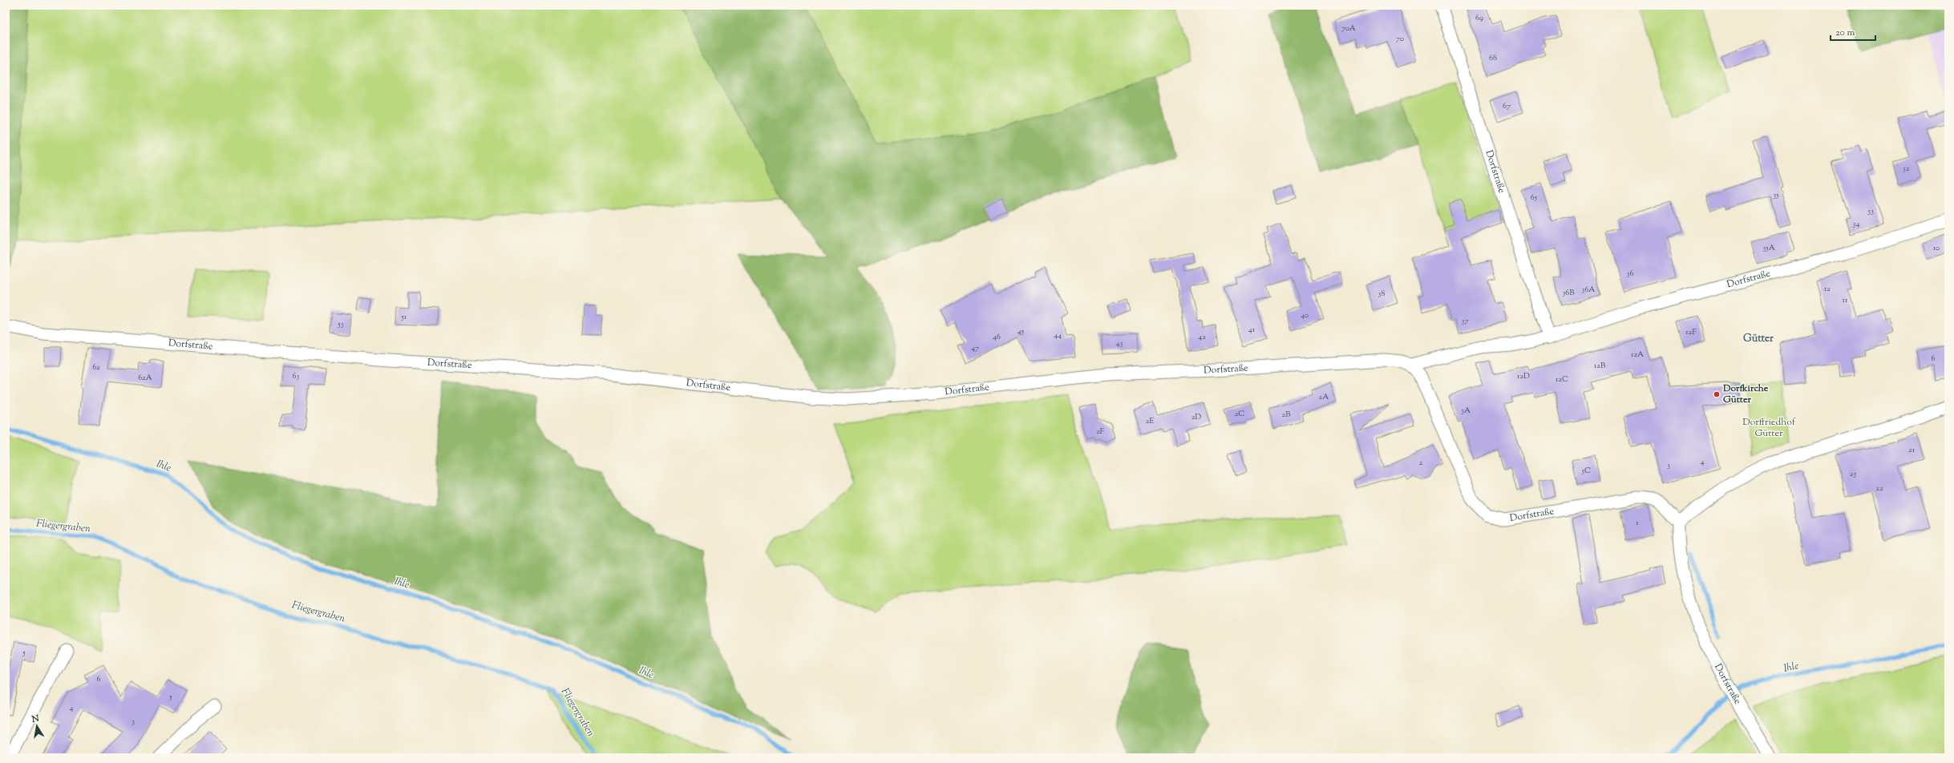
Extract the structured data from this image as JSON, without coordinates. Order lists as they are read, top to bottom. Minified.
{"streets":{"street":["Dorfstraße"]},"districts":["Gütter"],"water":["Ihle","Fliegergraben"],"parks":["Dorffriedhof Gütter"],"places":["Dorfkirche Gütter"],"house_numbers":["69","70A","70","68","67","32","35","65","33","34","35A","10","36","12","36A","36B","38","11","40","51","37","53","41","45","12F","44","46","42","43","47","12A","6","12B","62","63","12D","62A","12C","2A","3A","2C","2B","2D","2E","2F","21","4","2","3","3C","23","22","1","5","6","5","4","3"],"scale_bar":"20 m","north":"top"}
